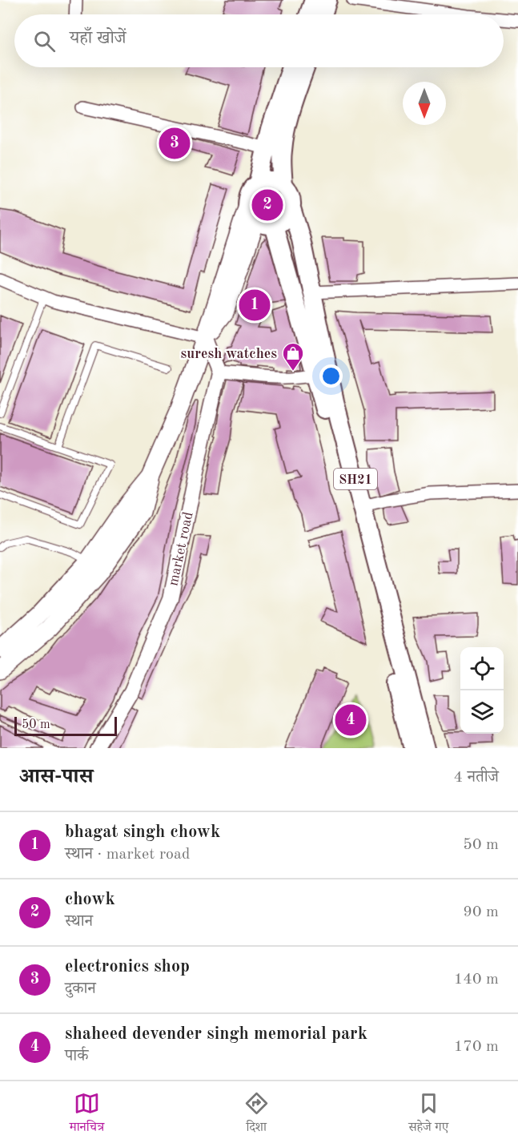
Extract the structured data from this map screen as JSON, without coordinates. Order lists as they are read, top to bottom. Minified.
{"streets":{"main road":["SH21"],"street":["market road"]},"places":{"shop":["suresh watches"]},"scale_bar":"50 m","north":"bottom","page":{"search":"यहाँ खोजें","pins":["3","2","1","4"],"scale":"50 m","heading":["आस-पास","4 नतीजे"],"list":[{"mark":"1","name":"bhagat singh chowk","note":"स्थान · market road","value":"50 m"},{"mark":"2","name":"chowk","note":"स्थान","value":"90 m"},{"mark":"3","name":"electronics shop","note":"दुकान","value":"140 m"},{"mark":"4","name":"shaheed devender singh memorial park","note":"पार्क","value":"170 m"}],"nav":["मानचित्र","दिशा","सहेजे गए"]}}
